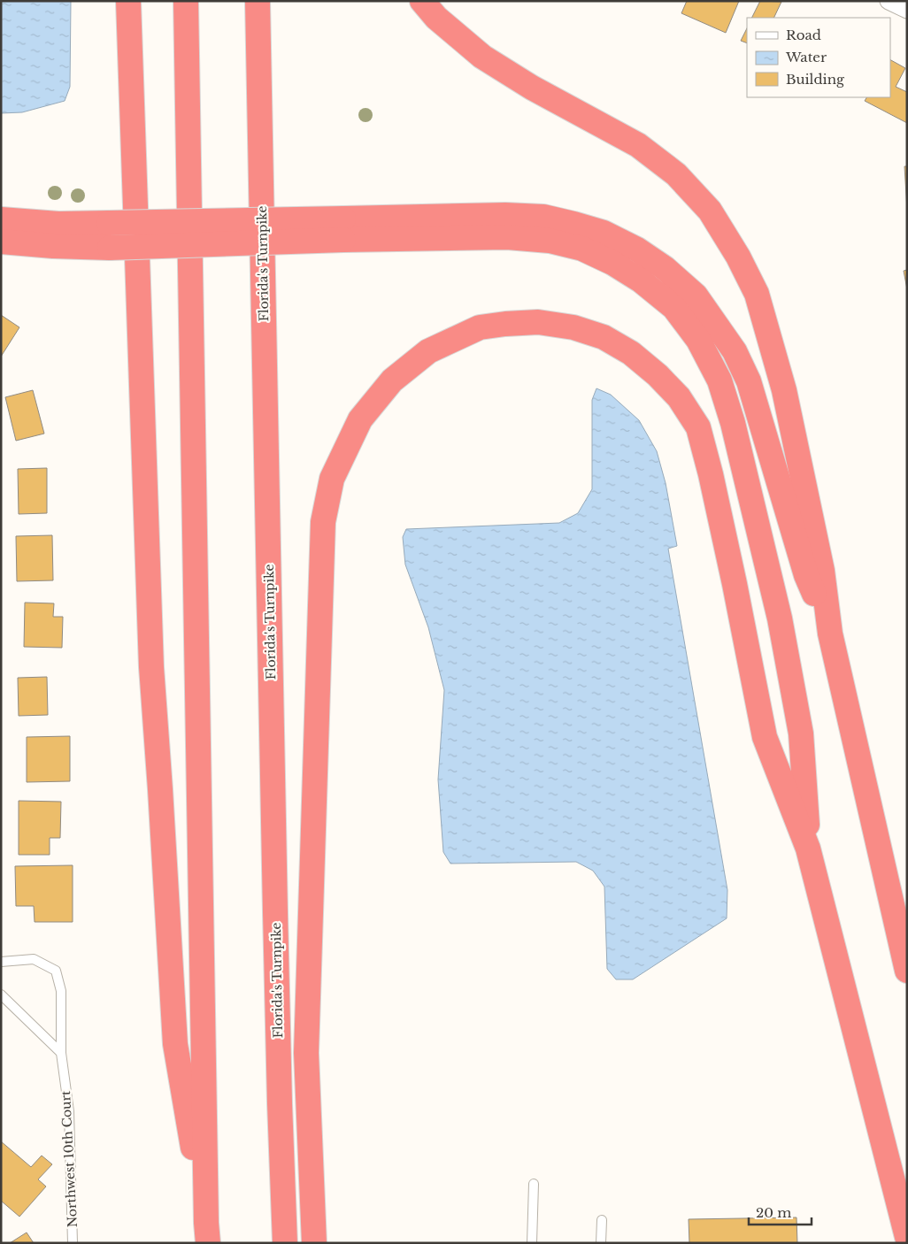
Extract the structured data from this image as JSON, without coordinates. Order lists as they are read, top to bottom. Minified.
{"streets":{"highway":["Florida's Turnpike"],"lane":["Northwest 10th Court"]},"legend":["Road","Water","Building"],"scale_bar":"20 m"}
